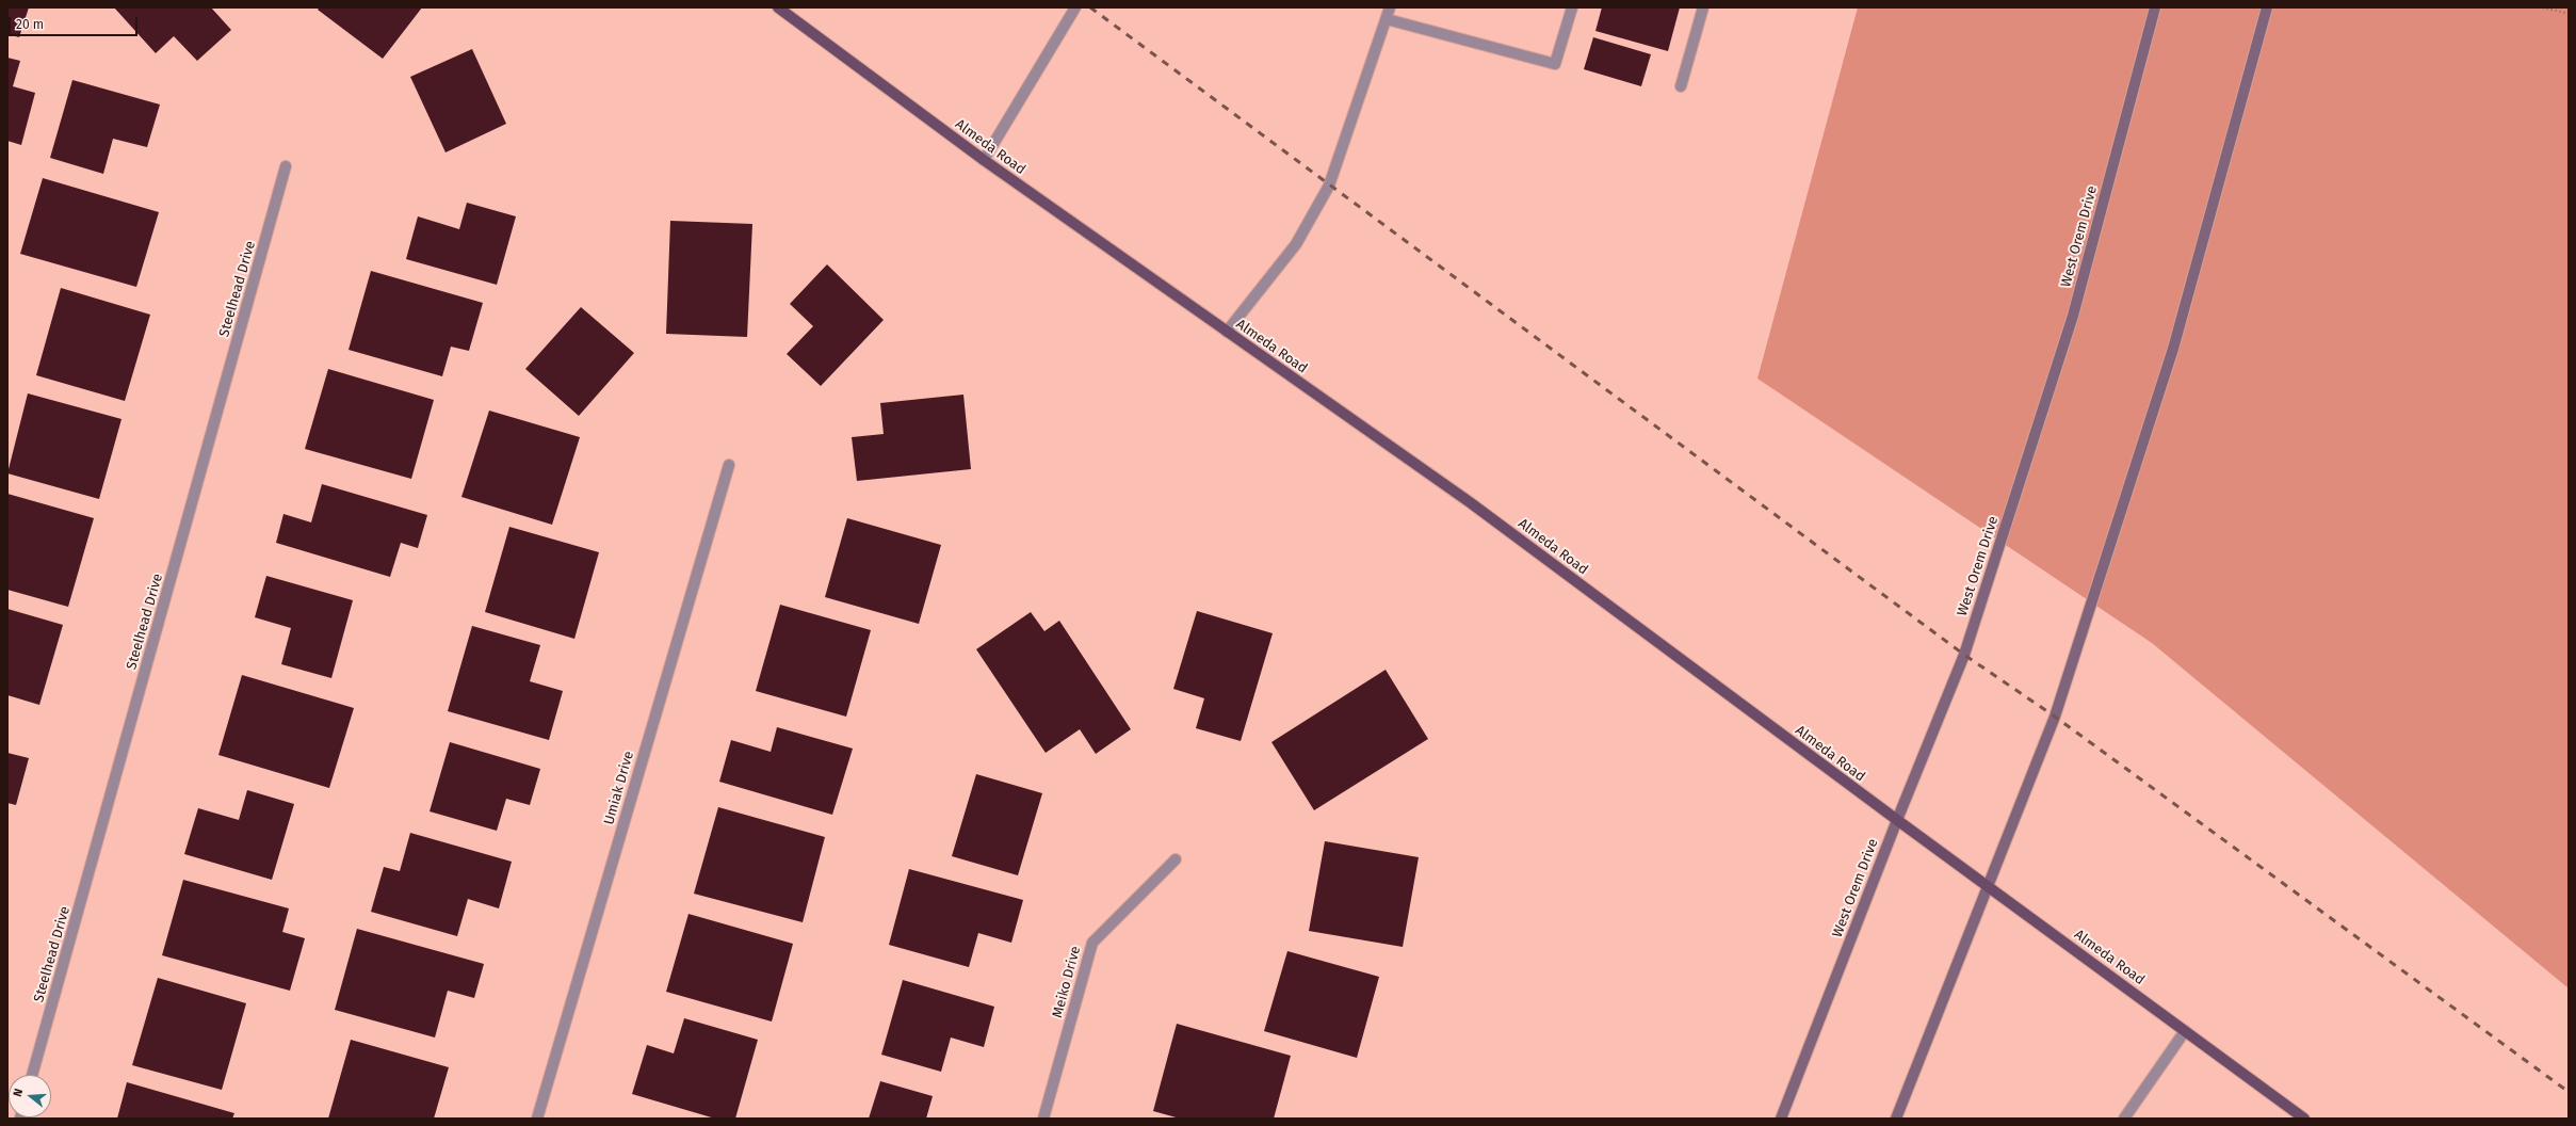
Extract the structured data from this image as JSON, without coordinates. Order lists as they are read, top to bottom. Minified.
{"streets":{"main road":["Almeda Road","West Orem Drive"],"street":["Steelhead Drive","Umiak Drive","Meiko Drive"]},"crossings":[["Almeda Road","West Orem Drive"]],"scale_bar":"20 m","north":"left"}
